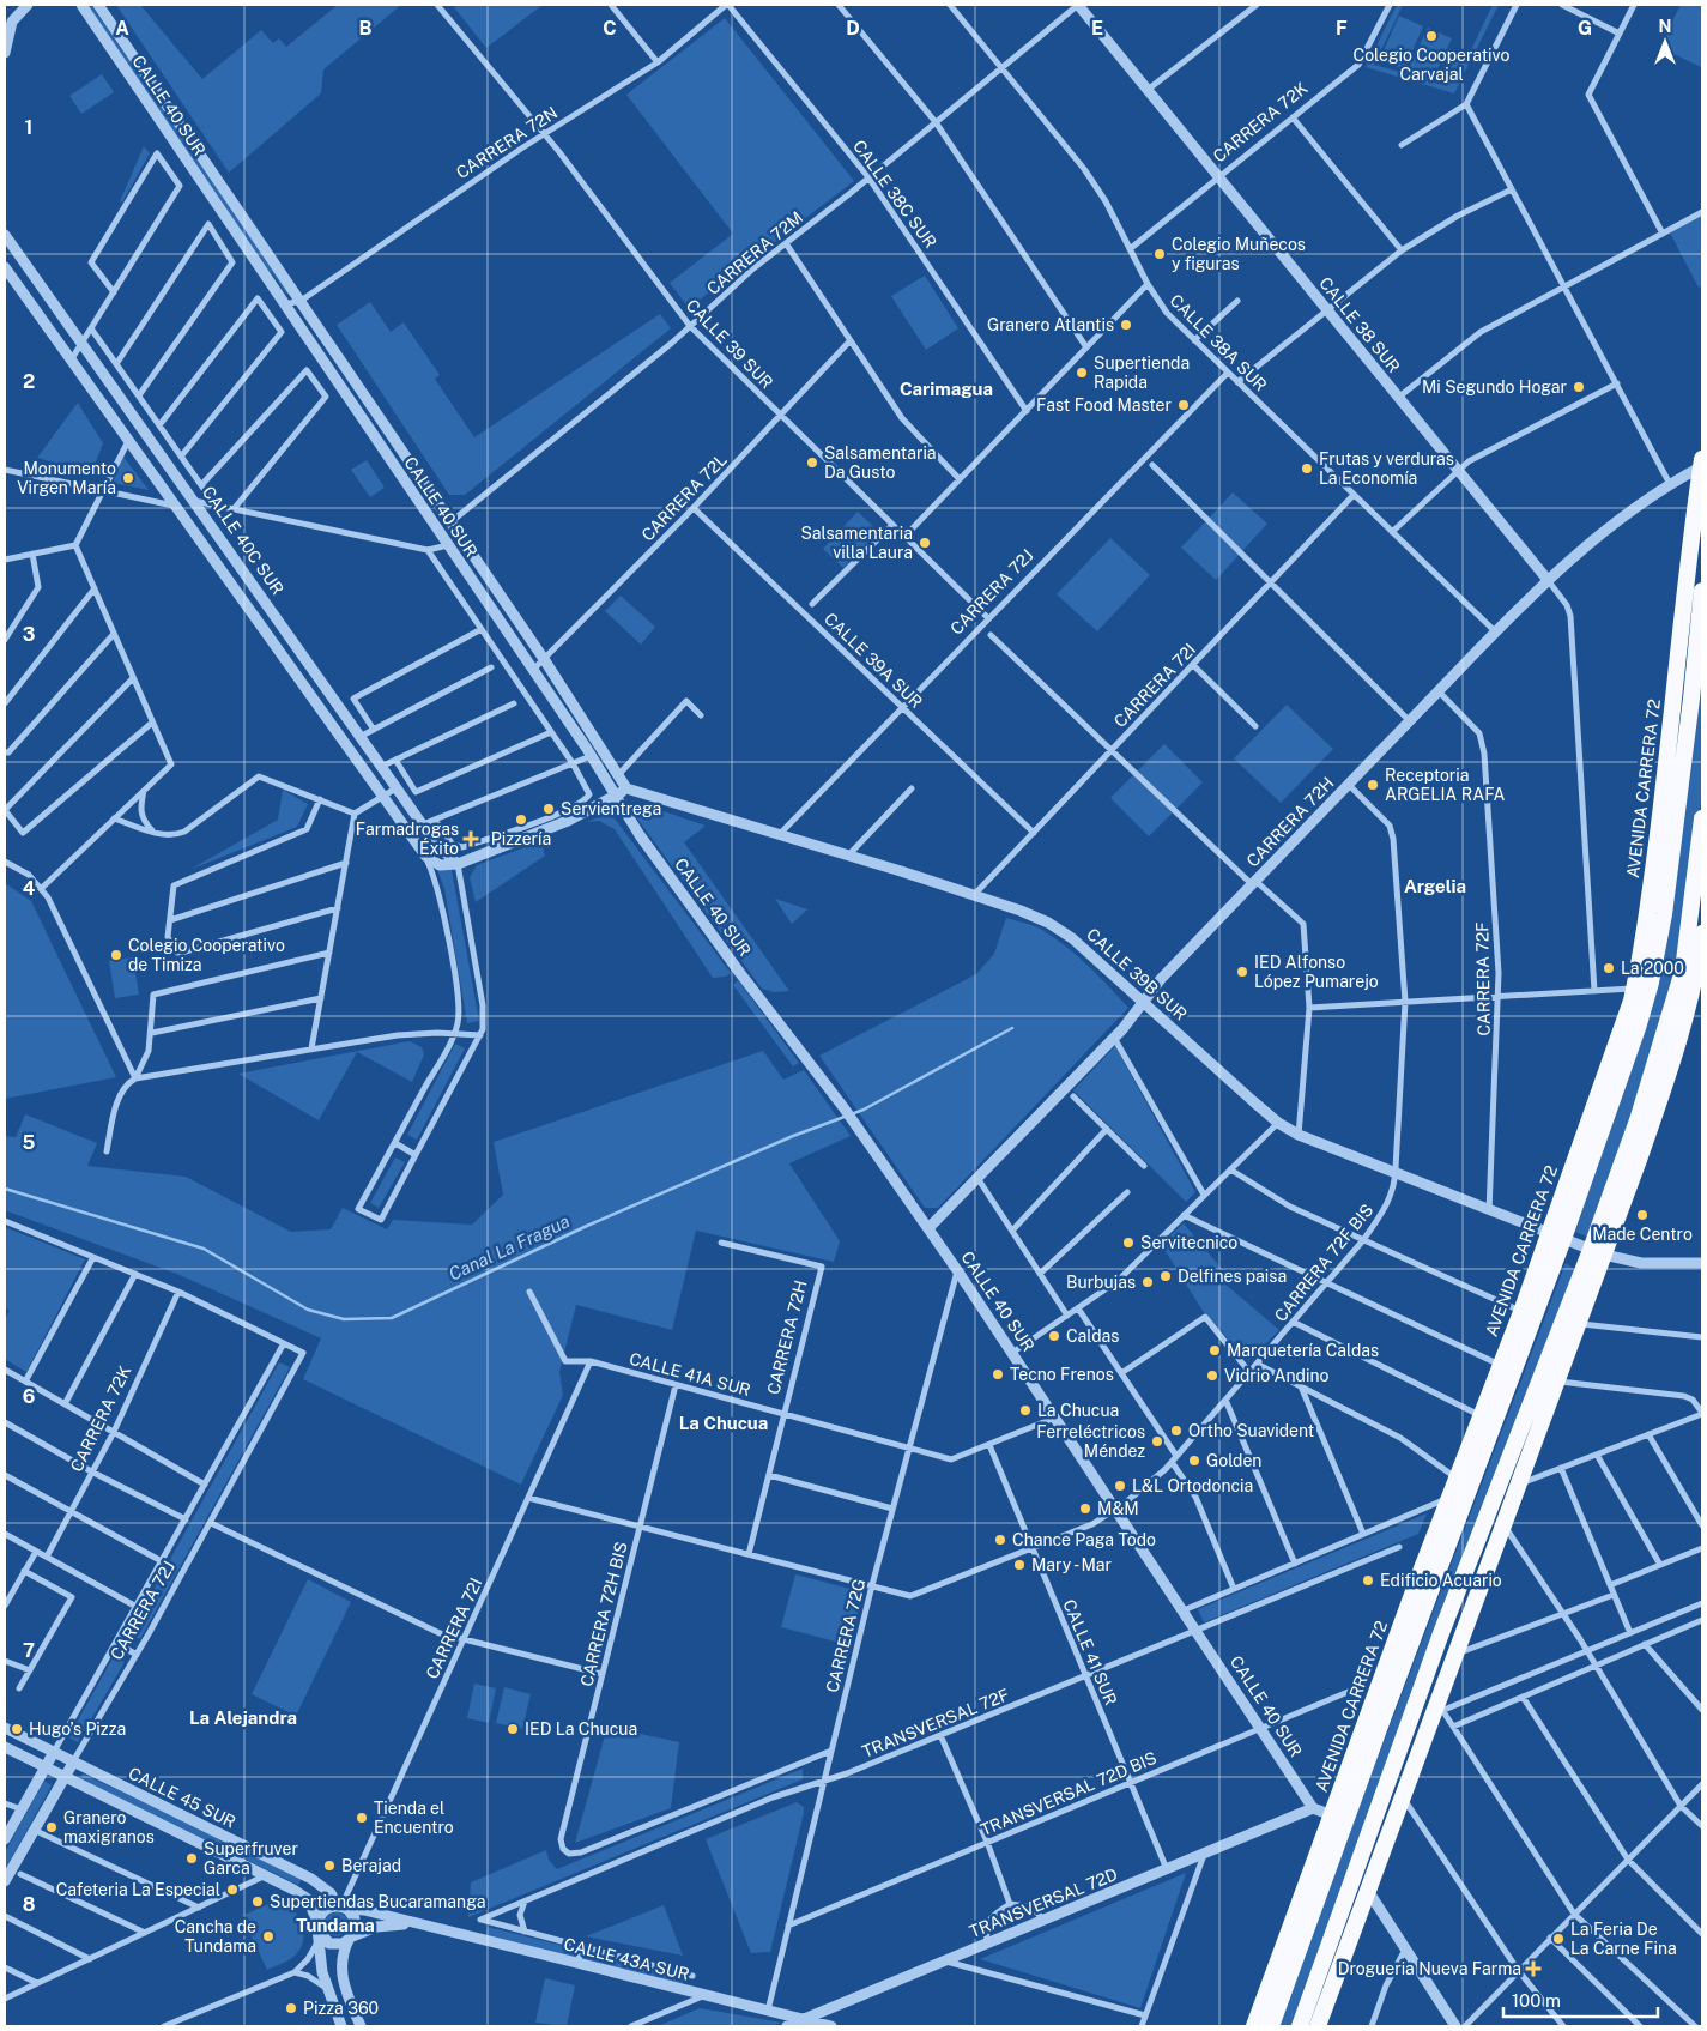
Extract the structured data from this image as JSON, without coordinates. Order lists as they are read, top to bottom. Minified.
{"streets":{"highway":["AVENIDA CARRERA 72"],"street":["CALLE 40 SUR","CARRERA 72K","CARRERA 72N","CALLE 38C SUR","CARRERA 72M","CALLE 38 SUR","CALLE 38A SUR","CALLE 39 SUR","CARRERA 72L","CALLE 40C SUR","CARRERA 72J","CALLE 39A SUR","CARRERA 72I","CARRERA 72H","CALLE 39B SUR","CARRERA 72F","CARRERA 72F BIS","CALLE 41A SUR","CARRERA 72H BIS","CARRERA 72G","CALLE 41 SUR","TRANSVERSAL 72F","TRANSVERSAL 72D BIS","CALLE 45 SUR","TRANSVERSAL 72D","CALLE 43A SUR"]},"crossings":[["CALLE 40 SUR","CARRERA 72N"],["CALLE 40 SUR","CARRERA 72M"],["CALLE 40 SUR","CARRERA 72L"],["CALLE 40 SUR","CARRERA 72H"],["CALLE 40 SUR","CALLE 39B SUR"],["CALLE 40 SUR","CARRERA 72F BIS"],["CALLE 40 SUR","CARRERA 72G"],["CALLE 40 SUR","TRANSVERSAL 72F"],["CALLE 40 SUR","TRANSVERSAL 72D BIS"],["CALLE 40 SUR","TRANSVERSAL 72D"],["CARRERA 72K","CALLE 38 SUR"],["CARRERA 72K","CALLE 38A SUR"],["CARRERA 72N","CALLE 38C SUR"],["CARRERA 72N","CALLE 39 SUR"],["CALLE 38C SUR","CARRERA 72M"],["CARRERA 72M","CALLE 38 SUR"],["CARRERA 72M","CALLE 38A SUR"],["CARRERA 72M","CALLE 39 SUR"],["CALLE 38 SUR","CARRERA 72H"],["CALLE 38A SUR","CARRERA 72J"],["CALLE 38A SUR","CARRERA 72I"],["CALLE 38A SUR","CARRERA 72H"],["CALLE 39 SUR","CARRERA 72L"],["CALLE 39 SUR","CARRERA 72J"],["CARRERA 72L","CALLE 39A SUR"],["CARRERA 72J","CALLE 39A SUR"],["CARRERA 72J","CALLE 39B SUR"],["CARRERA 72J","CALLE 45 SUR"],["CALLE 39A SUR","CARRERA 72I"],["CARRERA 72I","CALLE 39B SUR"],["CARRERA 72I","CALLE 41A SUR"],["CARRERA 72I","CALLE 45 SUR"],["CARRERA 72I","CALLE 43A SUR"],["AVENIDA CARRERA 72","CARRERA 72H"],["AVENIDA CARRERA 72","CALLE 39B SUR"],["CARRERA 72H","CALLE 39B SUR"],["CARRERA 72H","CARRERA 72F"],["CARRERA 72H","CARRERA 72F BIS"],["CARRERA 72H","CALLE 41A SUR"],["CALLE 39B SUR","CARRERA 72F"],["CALLE 39B SUR","CARRERA 72F BIS"],["CARRERA 72F BIS","CARRERA 72G"],["CARRERA 72F BIS","CALLE 41 SUR"],["CALLE 41A SUR","CARRERA 72H BIS"],["CALLE 41A SUR","CARRERA 72G"],["CALLE 41A SUR","CALLE 41 SUR"],["CARRERA 72H BIS","CARRERA 72G"],["CARRERA 72G","TRANSVERSAL 72F"],["CARRERA 72G","TRANSVERSAL 72D BIS"],["CARRERA 72G","CALLE 43A SUR"],["CALLE 41 SUR","TRANSVERSAL 72F"],["CALLE 41 SUR","TRANSVERSAL 72D BIS"],["CALLE 41 SUR","TRANSVERSAL 72D"],["TRANSVERSAL 72F","CALLE 43A SUR"],["CALLE 45 SUR","CALLE 43A SUR"],["TRANSVERSAL 72D","CALLE 43A SUR"]],"districts":["Carimagua","Argelia","La Chucua","La Alejandra","Tundama"],"water":["Canal La Fragua"],"places":{"other":["Colegio Cooperativo Carvajal","Colegio Muñecos y figuras","Granero Atlantis","Supertienda Rapida","Mi Segundo Hogar","Fast Food Master","Salsamentaria Da Gusto","Frutas y verduras La Economía","Monumento Virgen María","Salsamentaria villa Laura","Receptoria ARGELIA RAFA","Servientrega","Pizzería","Colegio Cooperativo de Timiza","La 2000","IED Alfonso López Pumarejo","Made Centro","Servitecnico","Delfines paisa","Burbujas","Caldas","Marquetería Caldas","Tecno Frenos","Vidrio Andino","La Chucua","Ortho Suavident","Ferreléctricos Méndez","Golden","L&L Ortodoncia","M&M","Chance Paga Todo","Mary - Mar","Edificio Acuario","Hugo’s Pizza","IED La Chucua","Tienda el Encuentro","Granero maxigranos","Superfruver Garca","Berajad","Cafeteria La Especial","Supertiendas Bucaramanga","Cancha de Tundama","La Feria De La Carne Fina","Pizza 360"],"health":["Farmadrogas Éxito","Drogueria Nueva Farma"]},"scale_bar":"100 m","north":"top","grid":{"columns":["A","B","C","D","E","F","G"],"rows":["1","2","3","4","5","6","7","8"]}}
